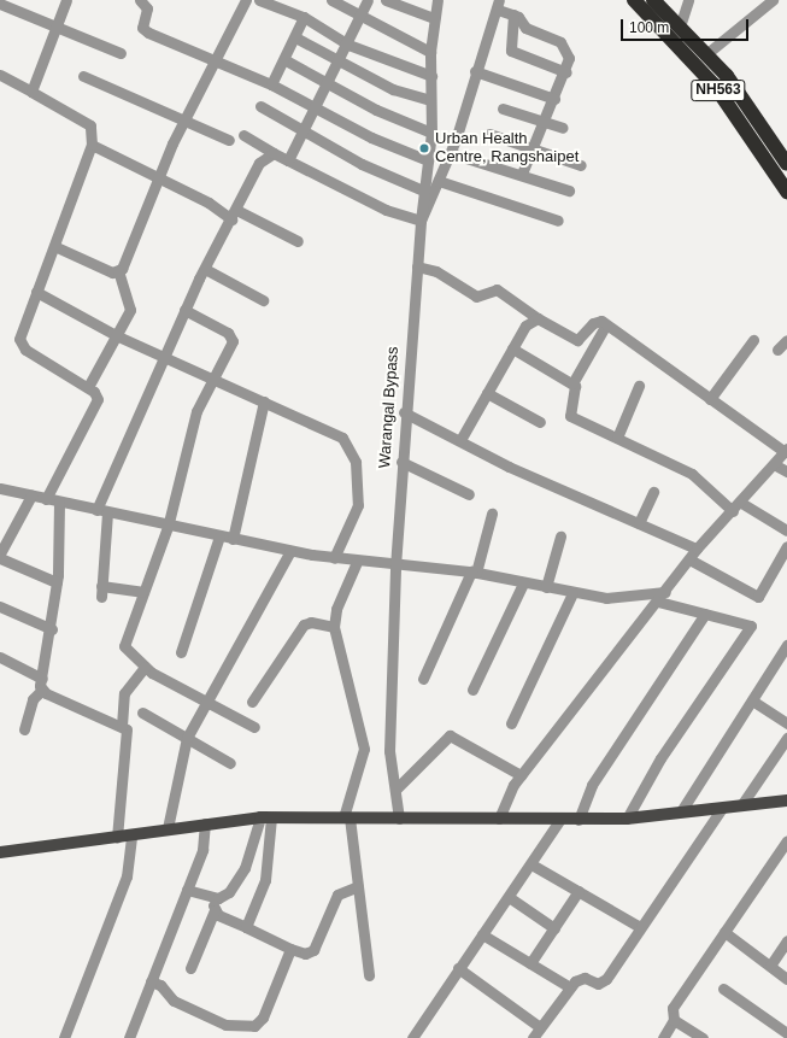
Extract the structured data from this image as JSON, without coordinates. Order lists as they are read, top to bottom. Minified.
{"streets":{"highway":["NH563"],"street":["Warangal Bypass"]},"places":["Urban Health Centre, Rangshaipet"],"scale_bar":"100 m"}
